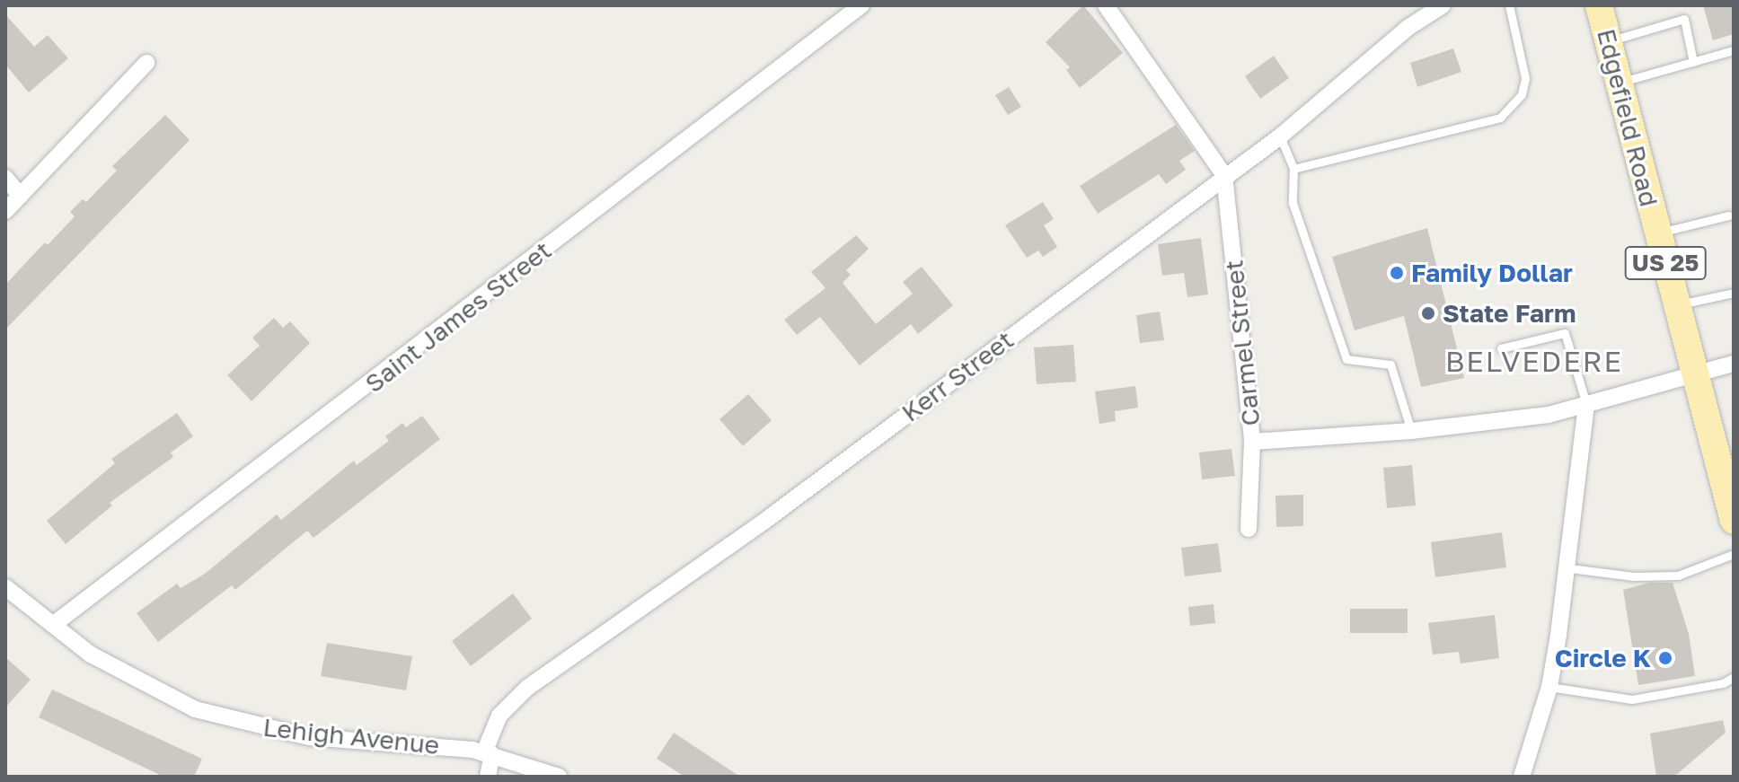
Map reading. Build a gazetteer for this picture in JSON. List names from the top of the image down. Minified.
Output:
{"streets":{"main road":["Edgefield Road","US 25"],"street":["Saint James Street","Carmel Street","Kerr Street","Lehigh Avenue"]},"crossings":[["Edgefield Road","Carmel Street"],["Saint James Street","Lehigh Avenue"],["Carmel Street","Kerr Street"],["Kerr Street","Lehigh Avenue"]],"districts":["BELVEDERE"],"places":["Family Dollar","State Farm","Circle K"]}
